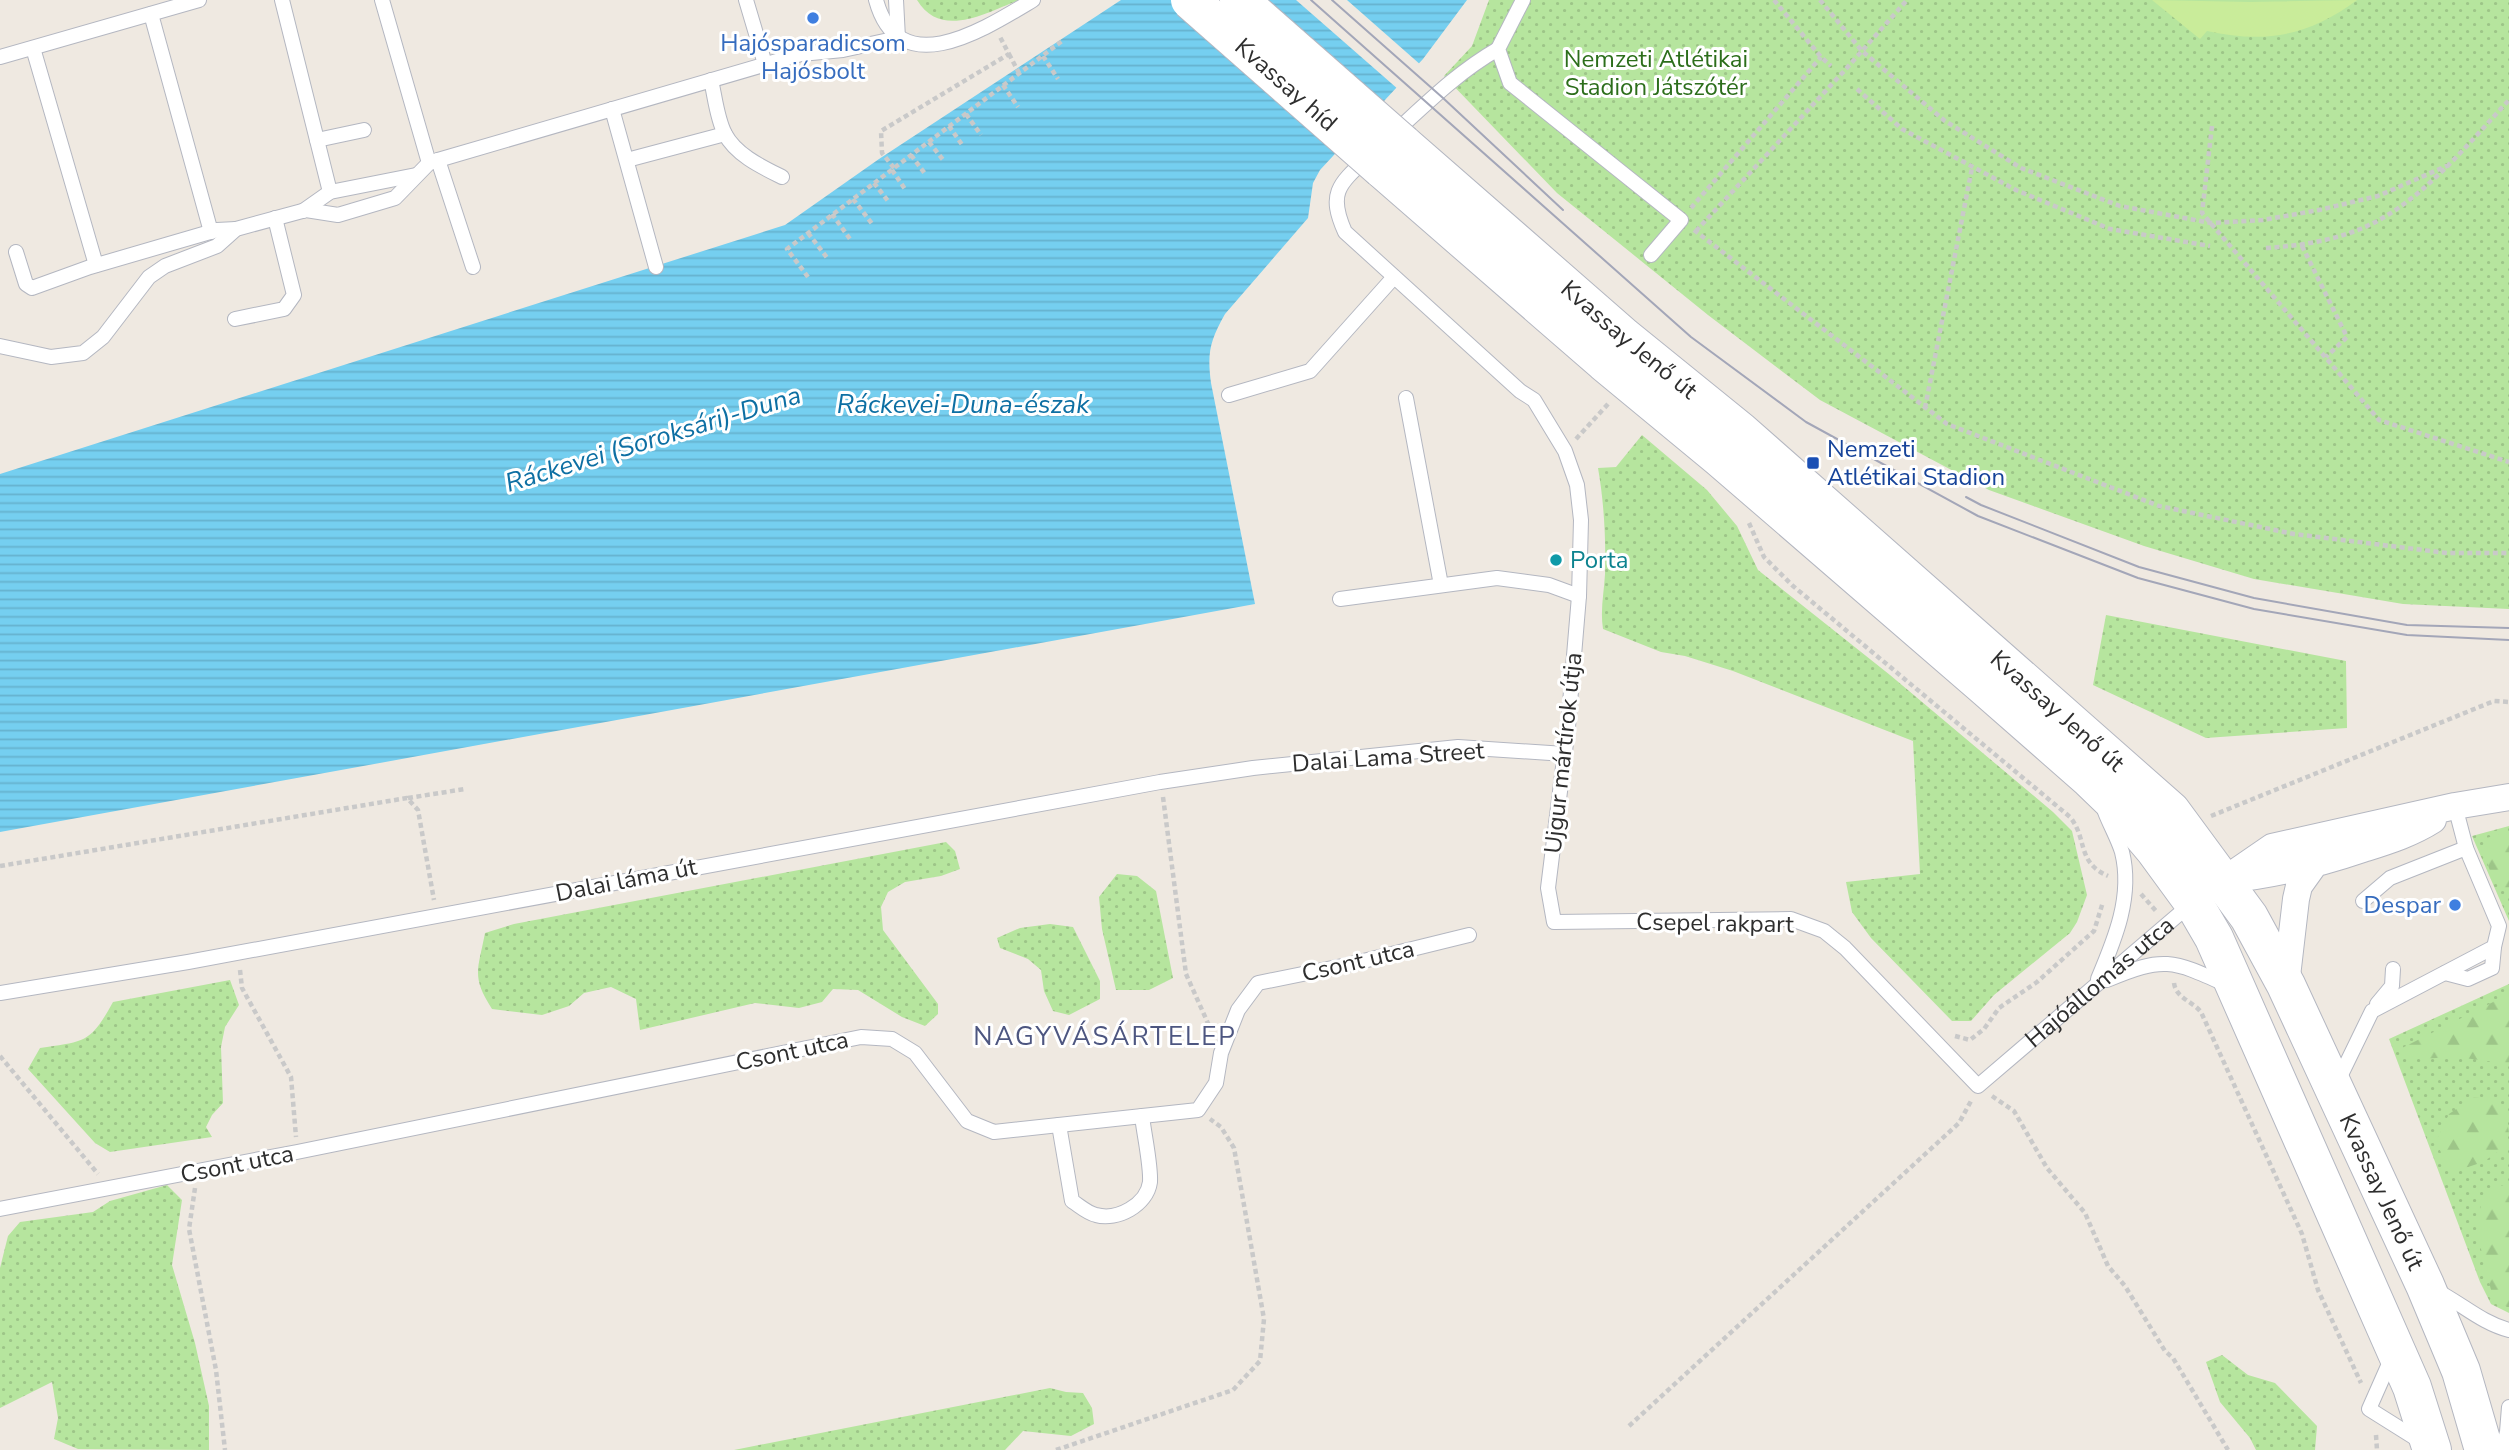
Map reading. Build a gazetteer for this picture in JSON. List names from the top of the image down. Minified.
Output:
{"streets":{"main road":["Kvassay híd","Kvassay Jenő út"],"street":["Hajóállomás utca"],"lane":["Ujgur mártírok útja","Dalai láma út","Csepel rakpart","Csont utca"]},"crossings":[["Kvassay híd","Kvassay Jenő út"],["Kvassay Jenő út","Hajóállomás utca"],["Ujgur mártírok útja","Dalai láma út"],["Ujgur mártírok útja","Csepel rakpart"],["Csepel rakpart","Hajóállomás utca"]],"districts":["NAGYVÁSÁRTELEP"],"water":["Ráckevei-Duna-észak","Ráckevei (Soroksári)-Duna"],"parks":["Nemzeti Atlétikai Stadion Játszótér"],"places":{"other":["Hajósparadicsom Hajósbolt","Porta","Despar"],"transit":["Nemzeti Atlétikai Stadion"]}}
